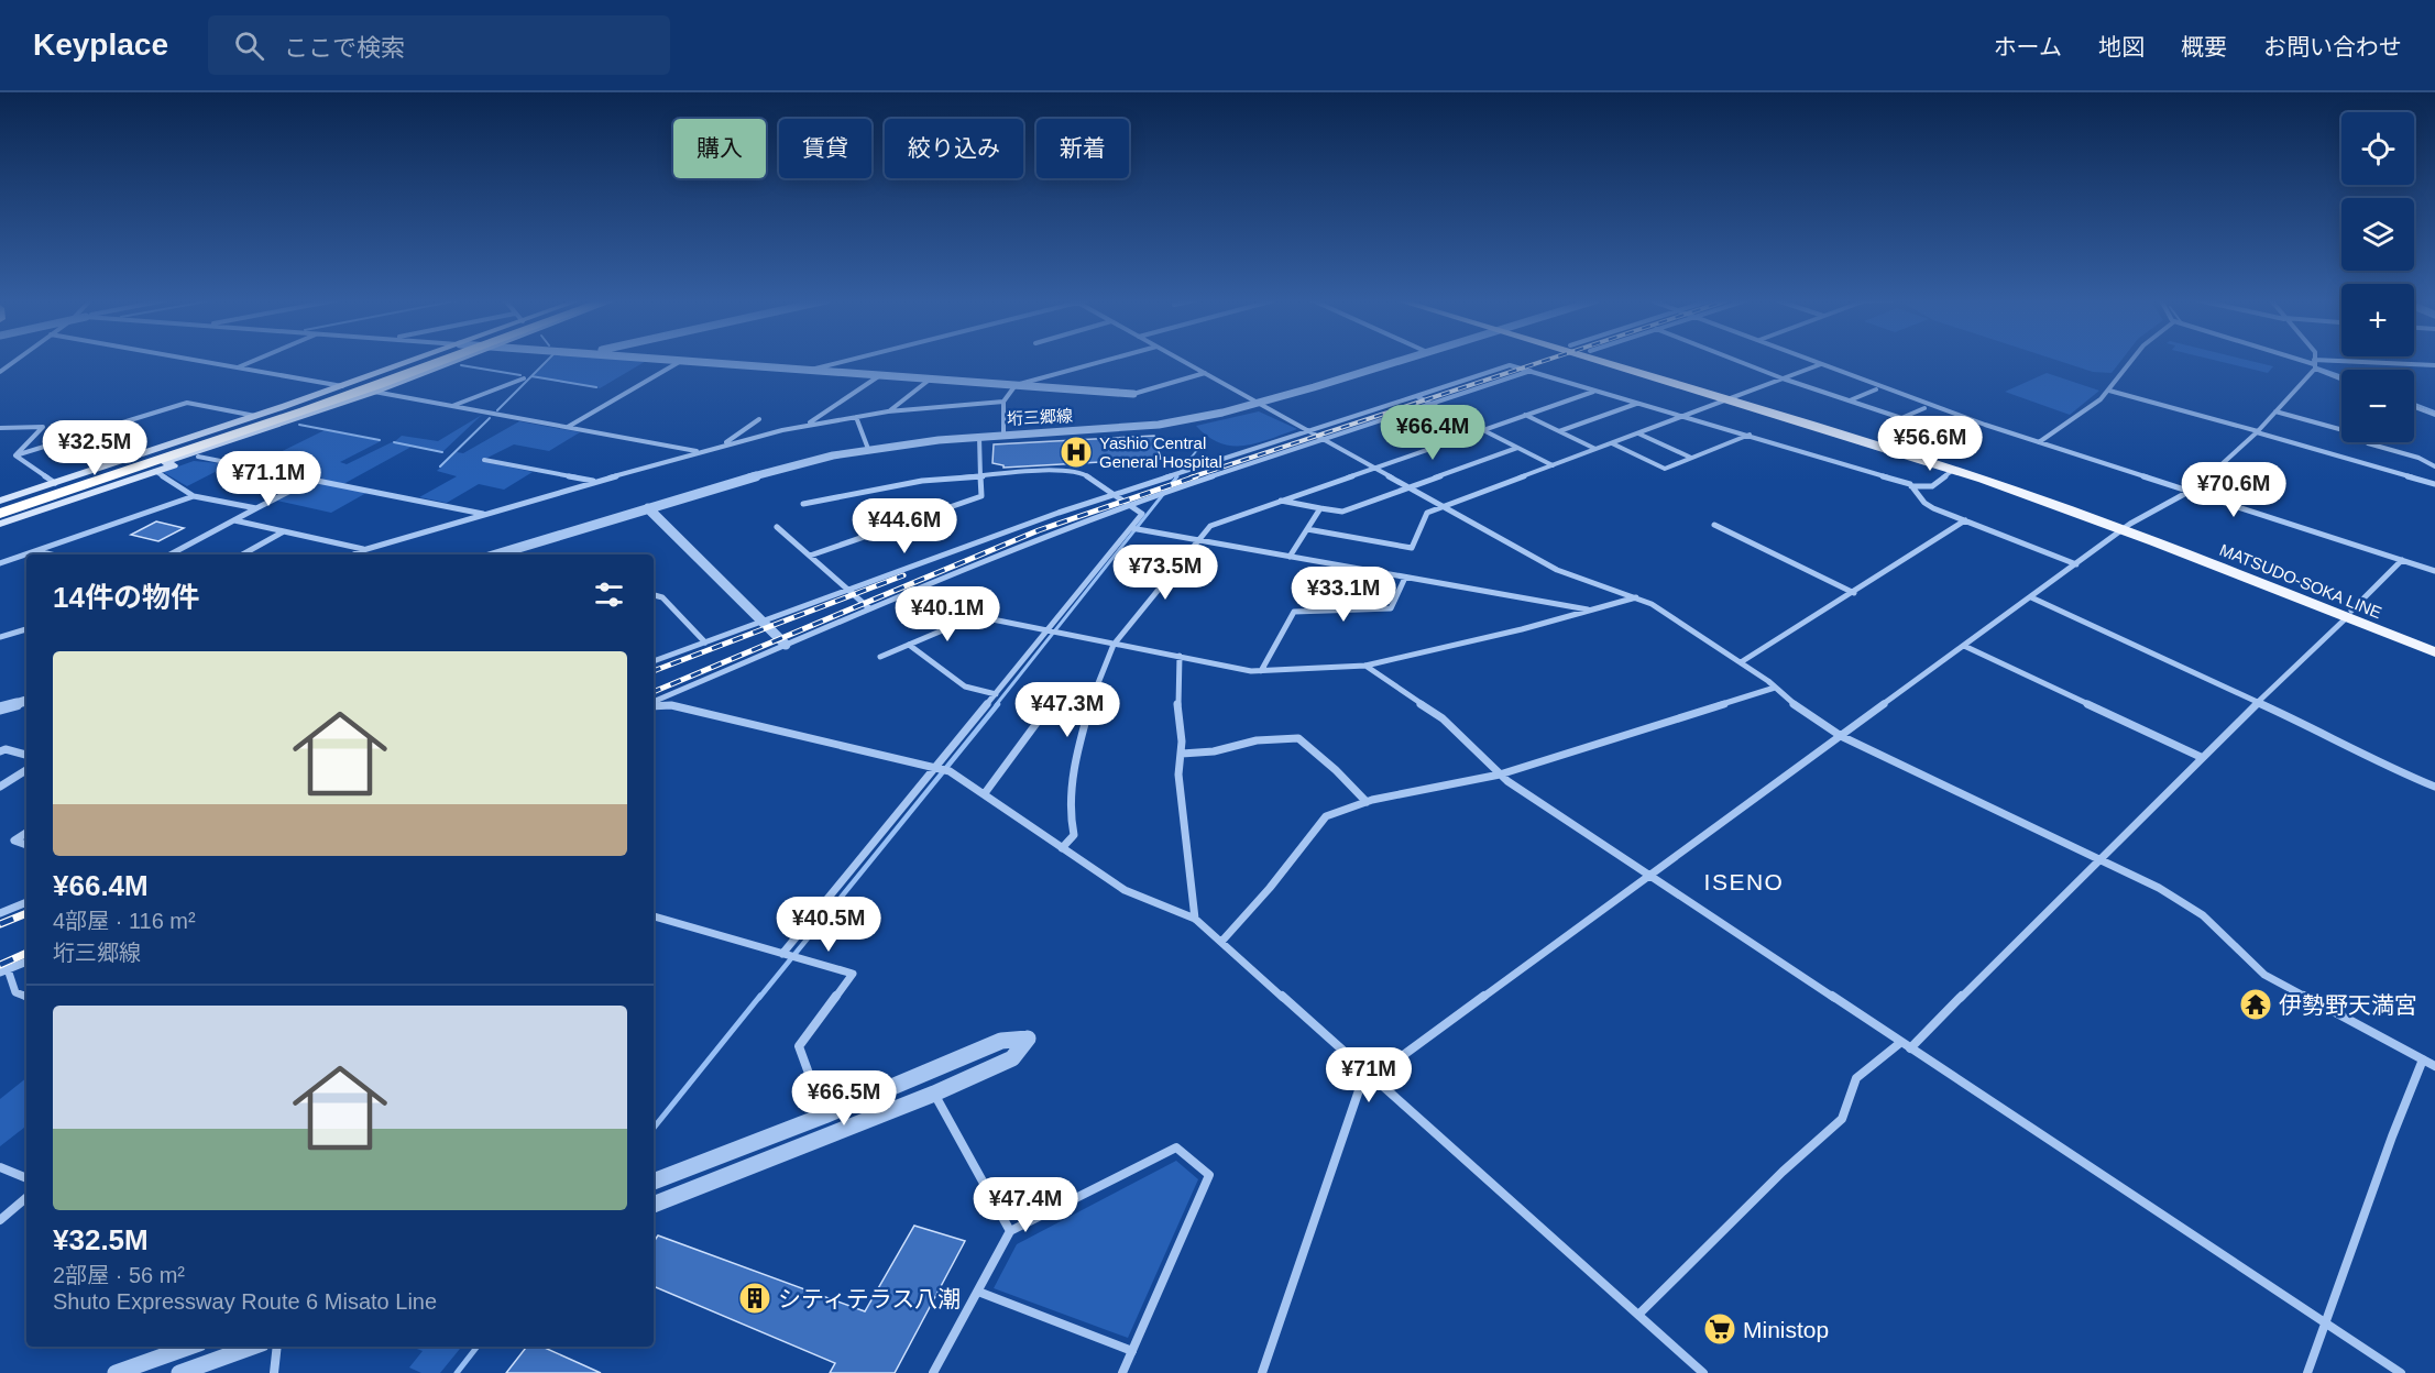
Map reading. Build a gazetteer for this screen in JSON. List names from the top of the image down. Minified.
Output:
{"streets":{"main road":["MATSUDO-SOKA LINE"],"street":["垳三郷線"]},"districts":["ISENO"],"places":{"hospital":["Yashio Central General Hospital"],"temple":["伊勢野天満宮"],"building":["シティテラス八潮"],"supermarket":["Ministop"]},"page":{"header":"Keyplace","search":"ここで検索","nav":["ホーム","地図","概要","お問い合わせ"],"map_buttons":["+","−"],"chip":["購入","賃貸","絞り込み","新着"],"price":["¥66.4M","¥56.6M","¥32.5M","¥71.1M","¥70.6M","¥44.6M","¥73.5M","¥33.1M","¥40.1M","¥47.3M","¥40.5M","¥71M","¥66.5M","¥47.4M"],"heading":"14件の物件","list":[{"name":"¥66.4M","note":"4部屋 · 116 m² · 垳三郷線"},{"name":"¥32.5M","note":"2部屋 · 56 m² · Shuto Expressway Route 6 Misato Line"}]}}
